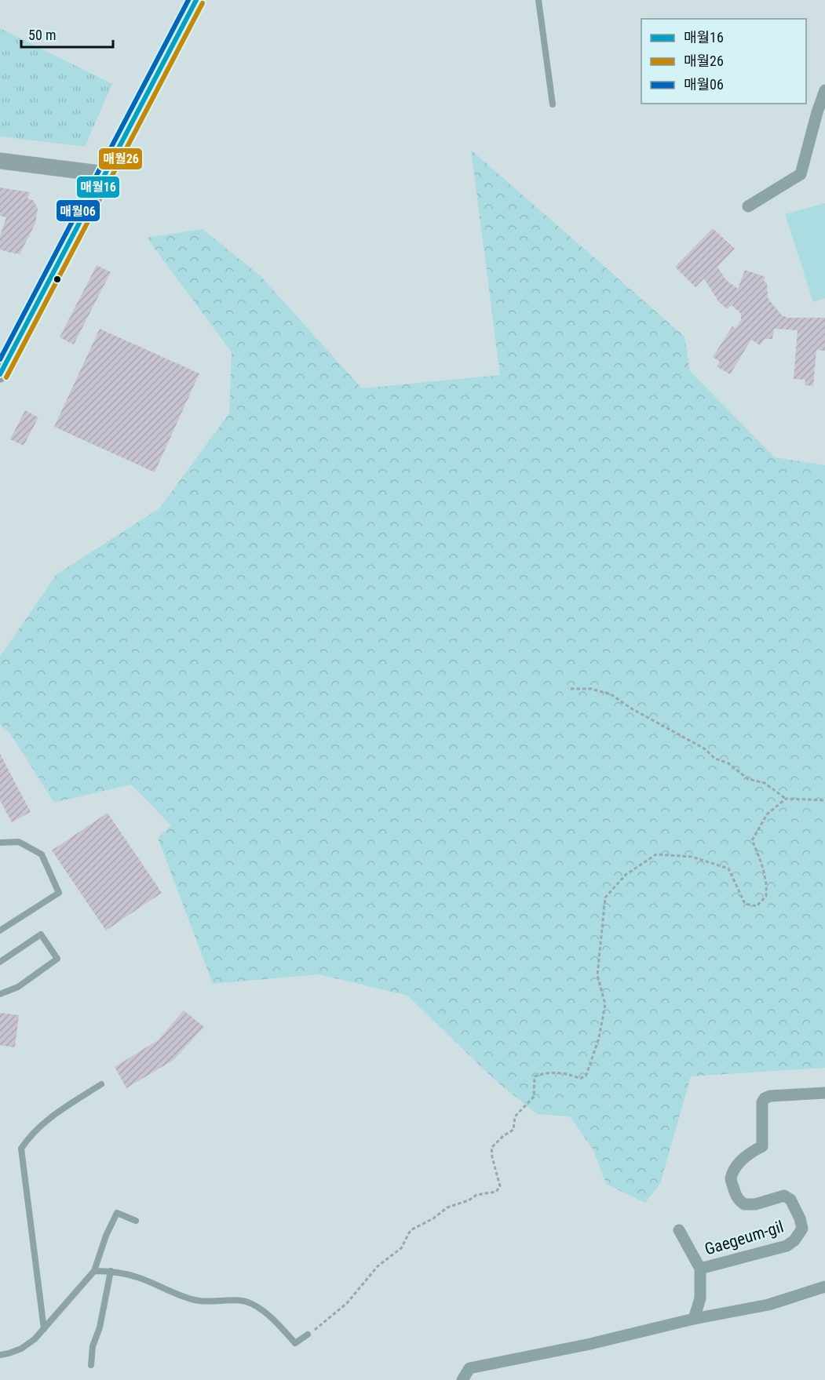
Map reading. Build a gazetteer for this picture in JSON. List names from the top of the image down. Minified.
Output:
{"streets":{"street":["Gaegeum-gil"]},"lines":["transit line 매월16","transit line 매월06","transit line 매월26"],"legend":["매월16","매월26","매월06"],"scale_bar":"50 m"}
